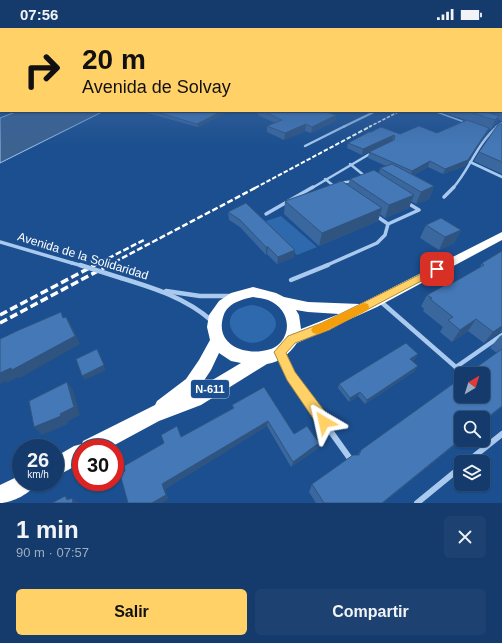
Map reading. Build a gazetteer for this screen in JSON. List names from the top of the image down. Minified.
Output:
{"streets":{"highway":["N-611"],"street":["Avenida de la Solidaridad"]},"crossings":[["Avenida de la Solidaridad","N-611"]],"north":"top right","page":{"status":"07:56","turn":["20 m","Avenida de Solvay"],"speed":"26 km/h","limit":"30","heading":["1 min","90 m · 07:57"],"buttons":["Salir","Compartir"]}}
